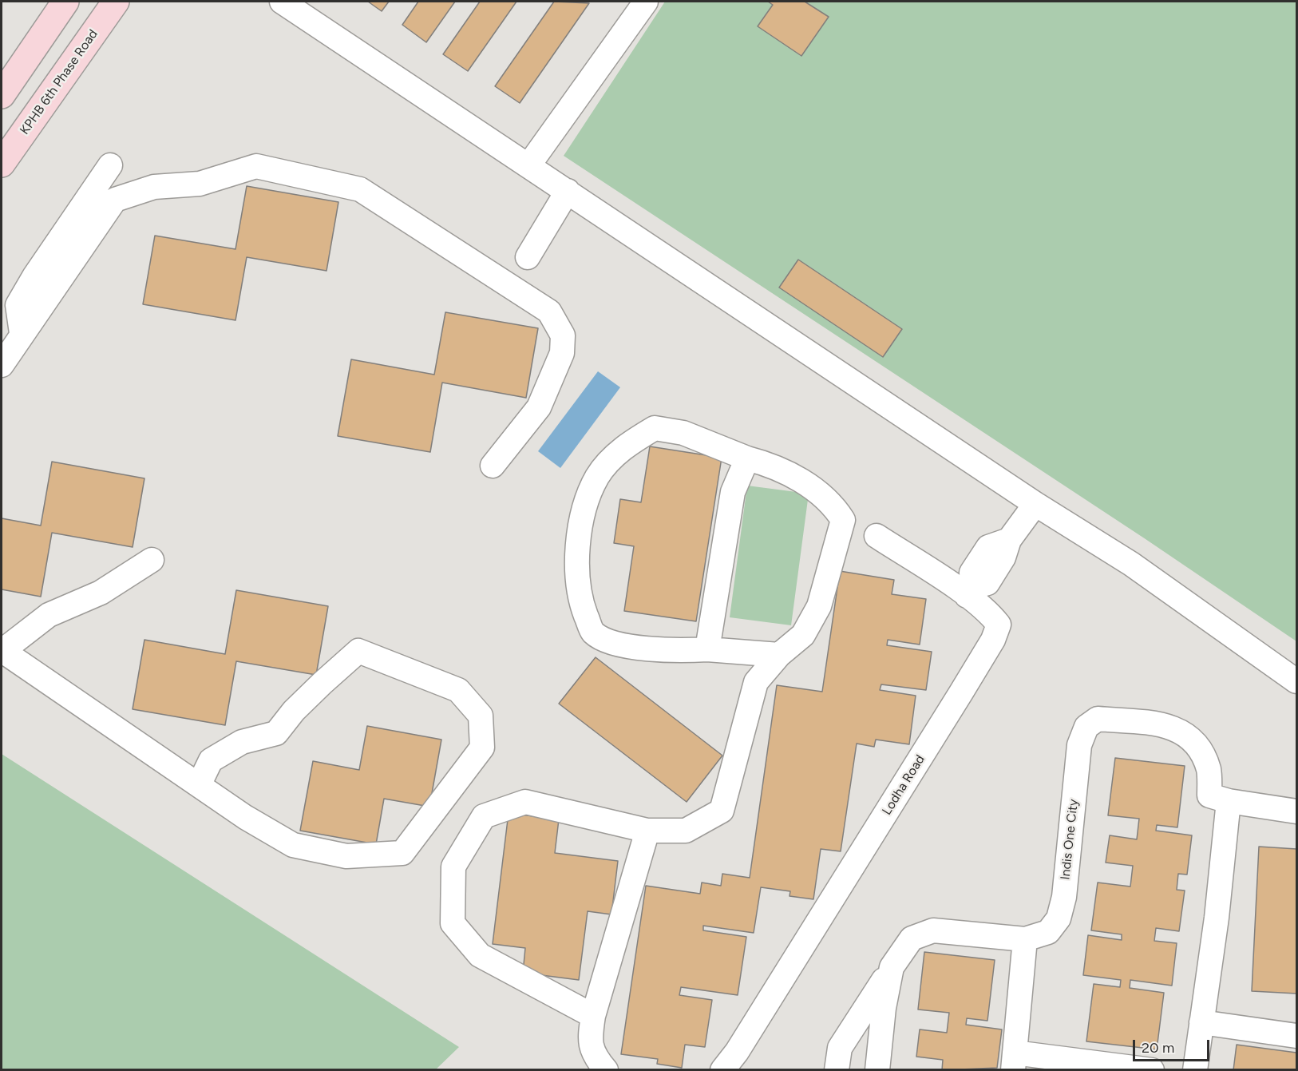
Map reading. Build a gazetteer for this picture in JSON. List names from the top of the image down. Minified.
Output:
{"streets":{"street":["KPHB 6th Phase Road","Lodha Road","Indis One City"]},"scale_bar":"20 m"}
